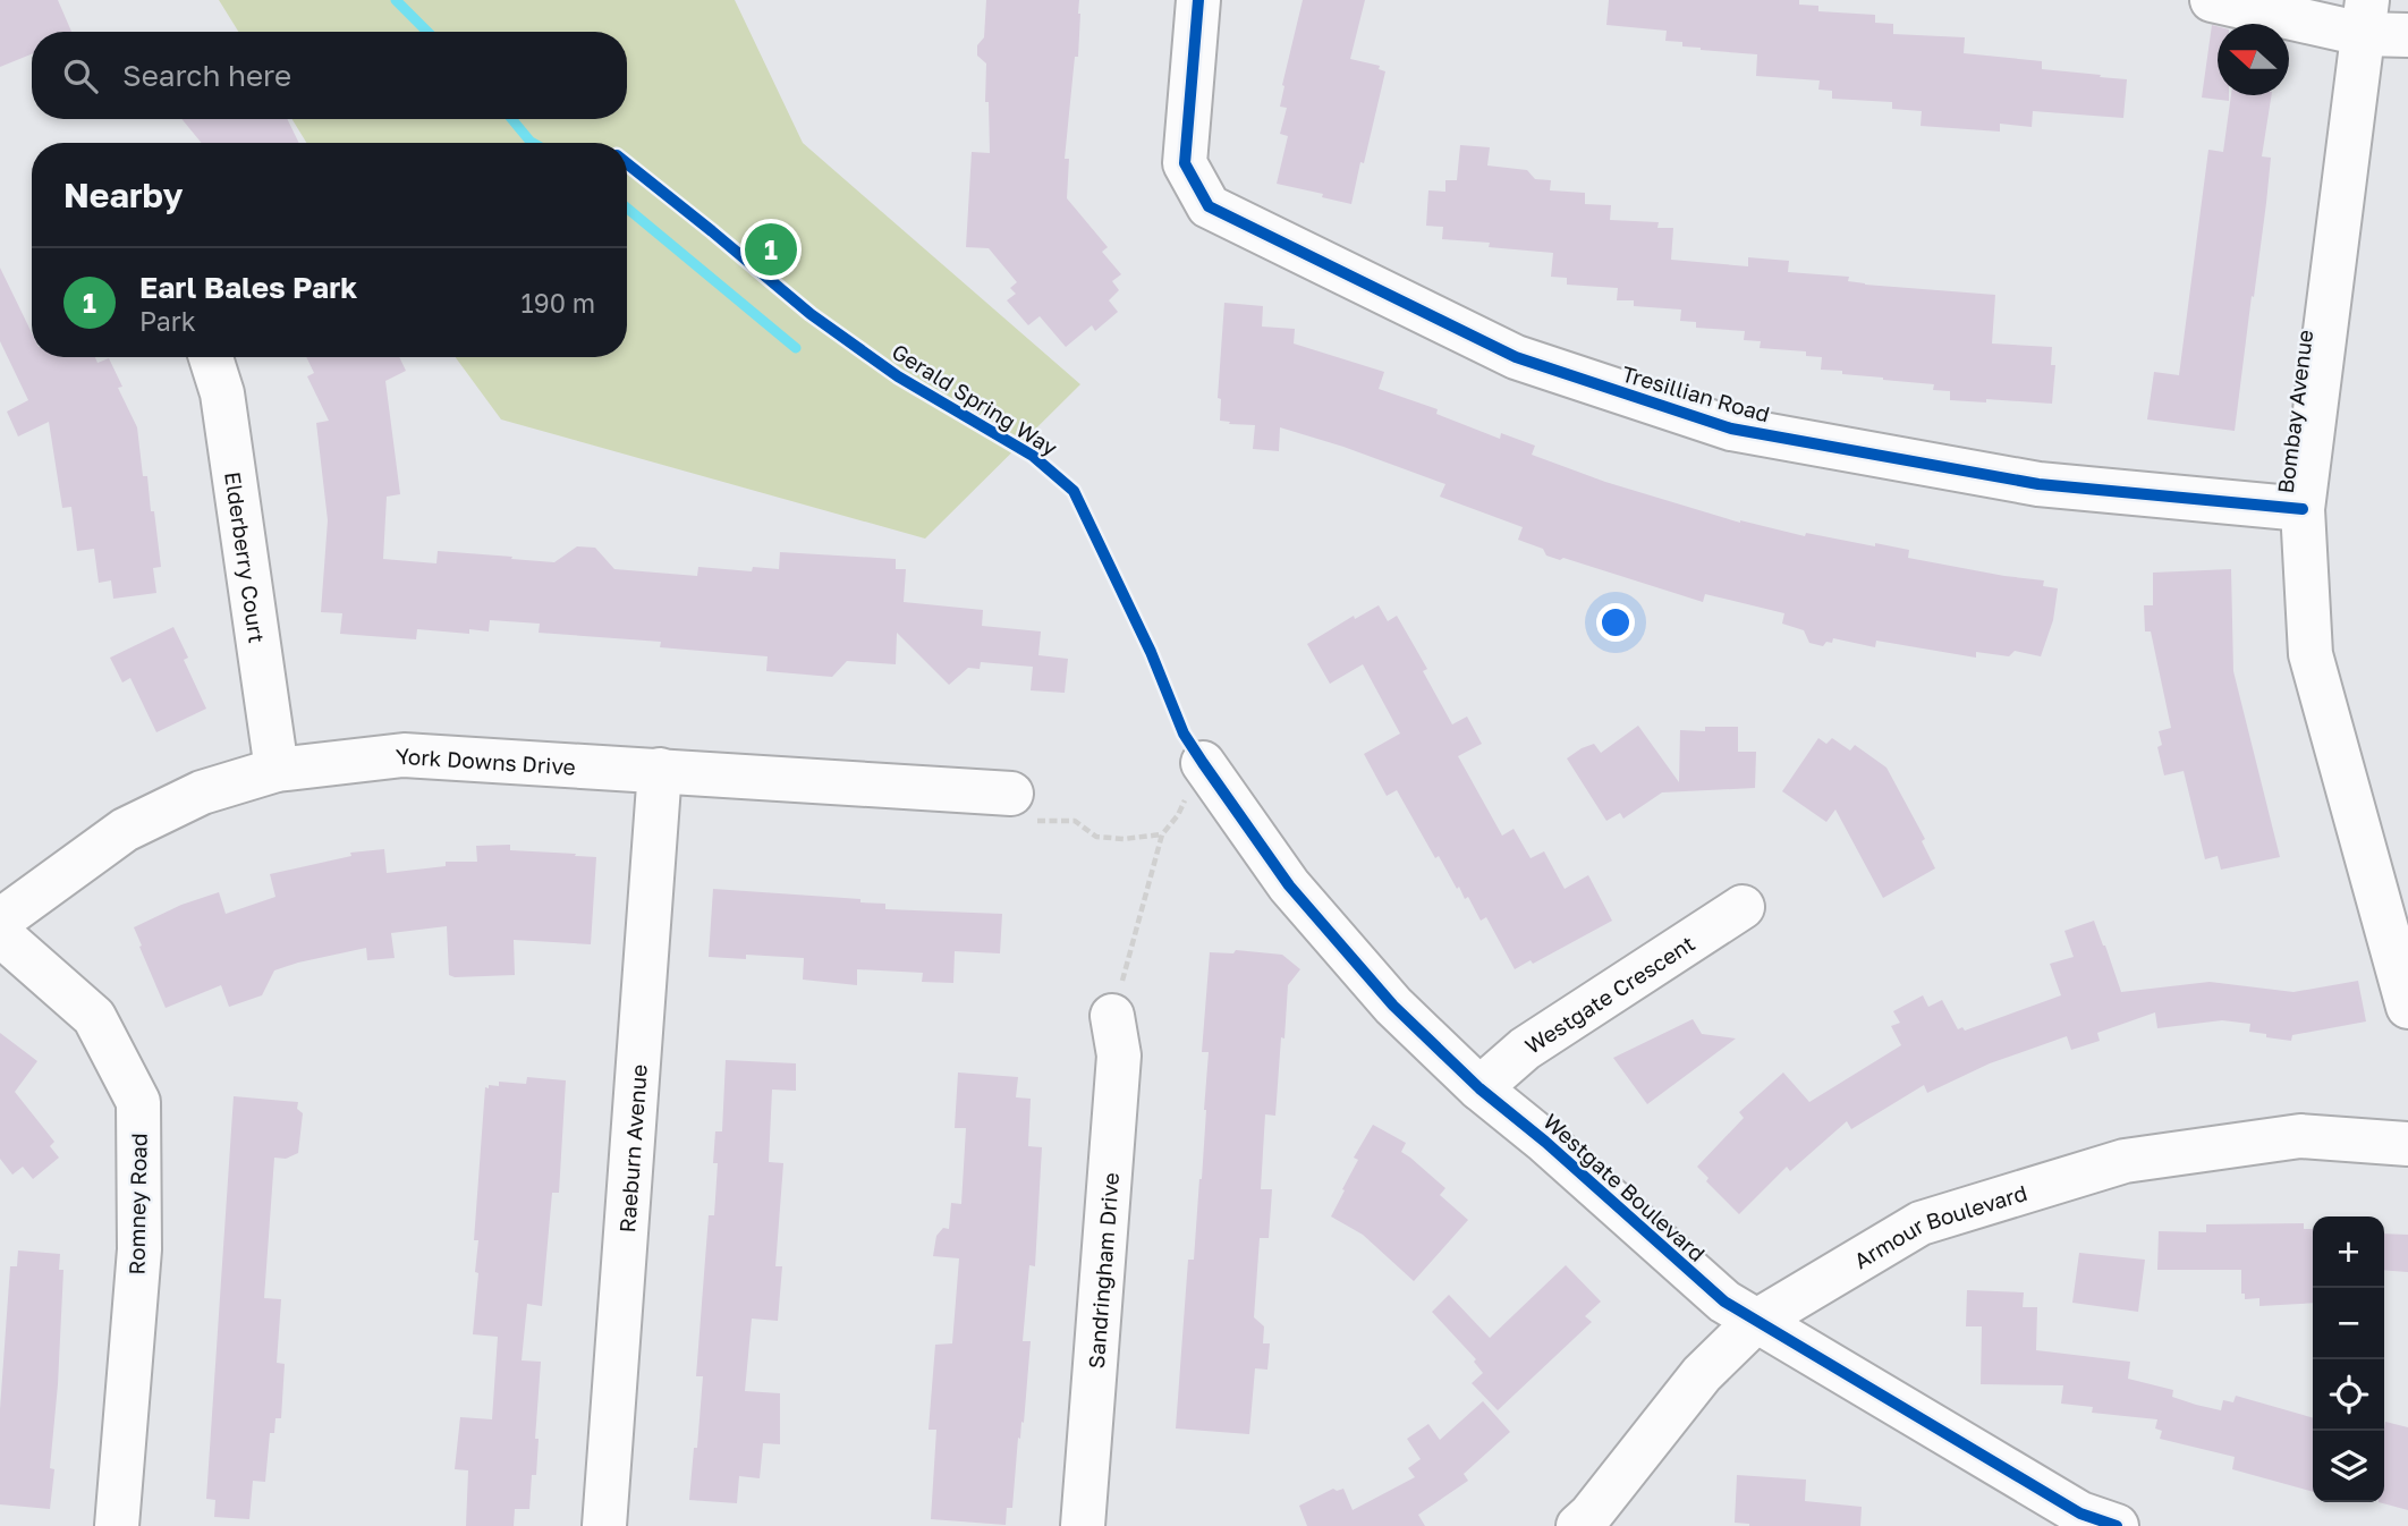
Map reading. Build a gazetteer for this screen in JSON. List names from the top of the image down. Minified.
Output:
{"streets":{"street":["Tresillian Road","Bombay Avenue","Elderberry Court","York Downs Drive","Westgate Crescent","Raeburn Avenue","Westgate Boulevard","Romney Road","Armour Boulevard","Sandringham Drive"],"cycle path":["Gerald Spring Way"]},"crossings":[["Tresillian Road","Bombay Avenue"],["Elderberry Court","York Downs Drive"],["York Downs Drive","Raeburn Avenue"],["Westgate Crescent","Westgate Boulevard"],["Westgate Boulevard","Armour Boulevard"]],"north":"left","page":{"search":"Search here","heading":"Nearby","pins":"1","list":[{"mark":"1","name":"Earl Bales Park","note":"Park","value":"190 m"}],"map_buttons":["+","−"]}}
